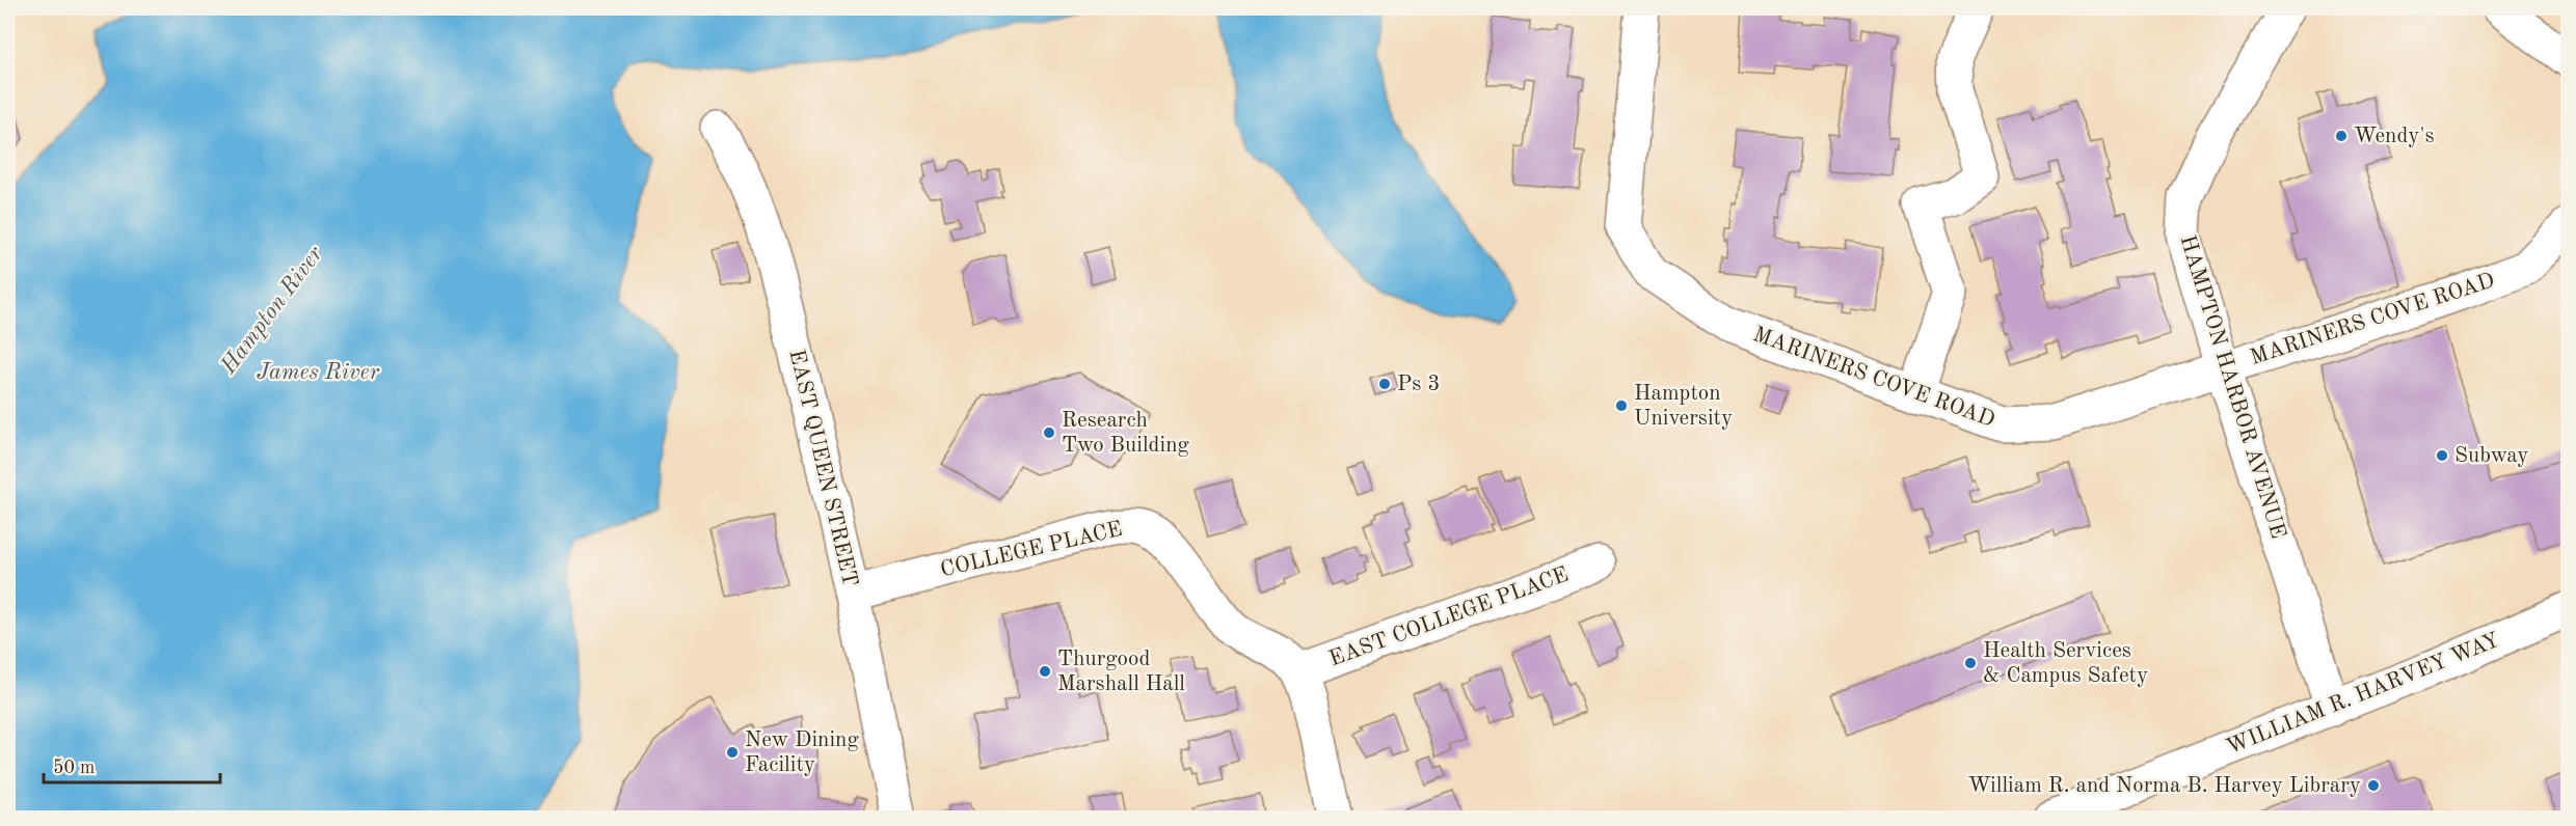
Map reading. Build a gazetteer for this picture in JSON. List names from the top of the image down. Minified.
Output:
{"streets":{"street":["MARINERS COVE ROAD","HAMPTON HARBOR AVENUE","EAST QUEEN STREET","COLLEGE PLACE","EAST COLLEGE PLACE","WILLIAM R. HARVEY WAY"]},"crossings":[["MARINERS COVE ROAD","HAMPTON HARBOR AVENUE"],["HAMPTON HARBOR AVENUE","WILLIAM R. HARVEY WAY"],["EAST QUEEN STREET","COLLEGE PLACE"],["COLLEGE PLACE","EAST COLLEGE PLACE"]],"water":["Hampton River","James River"],"places":["Wendy's","Ps 3","Hampton University","Research Two Building","Subway","Health Services & Campus Safety","Thurgood Marshall Hall","New Dining Facility","William R. and Norma B. Harvey Library"],"scale_bar":"50 m"}
